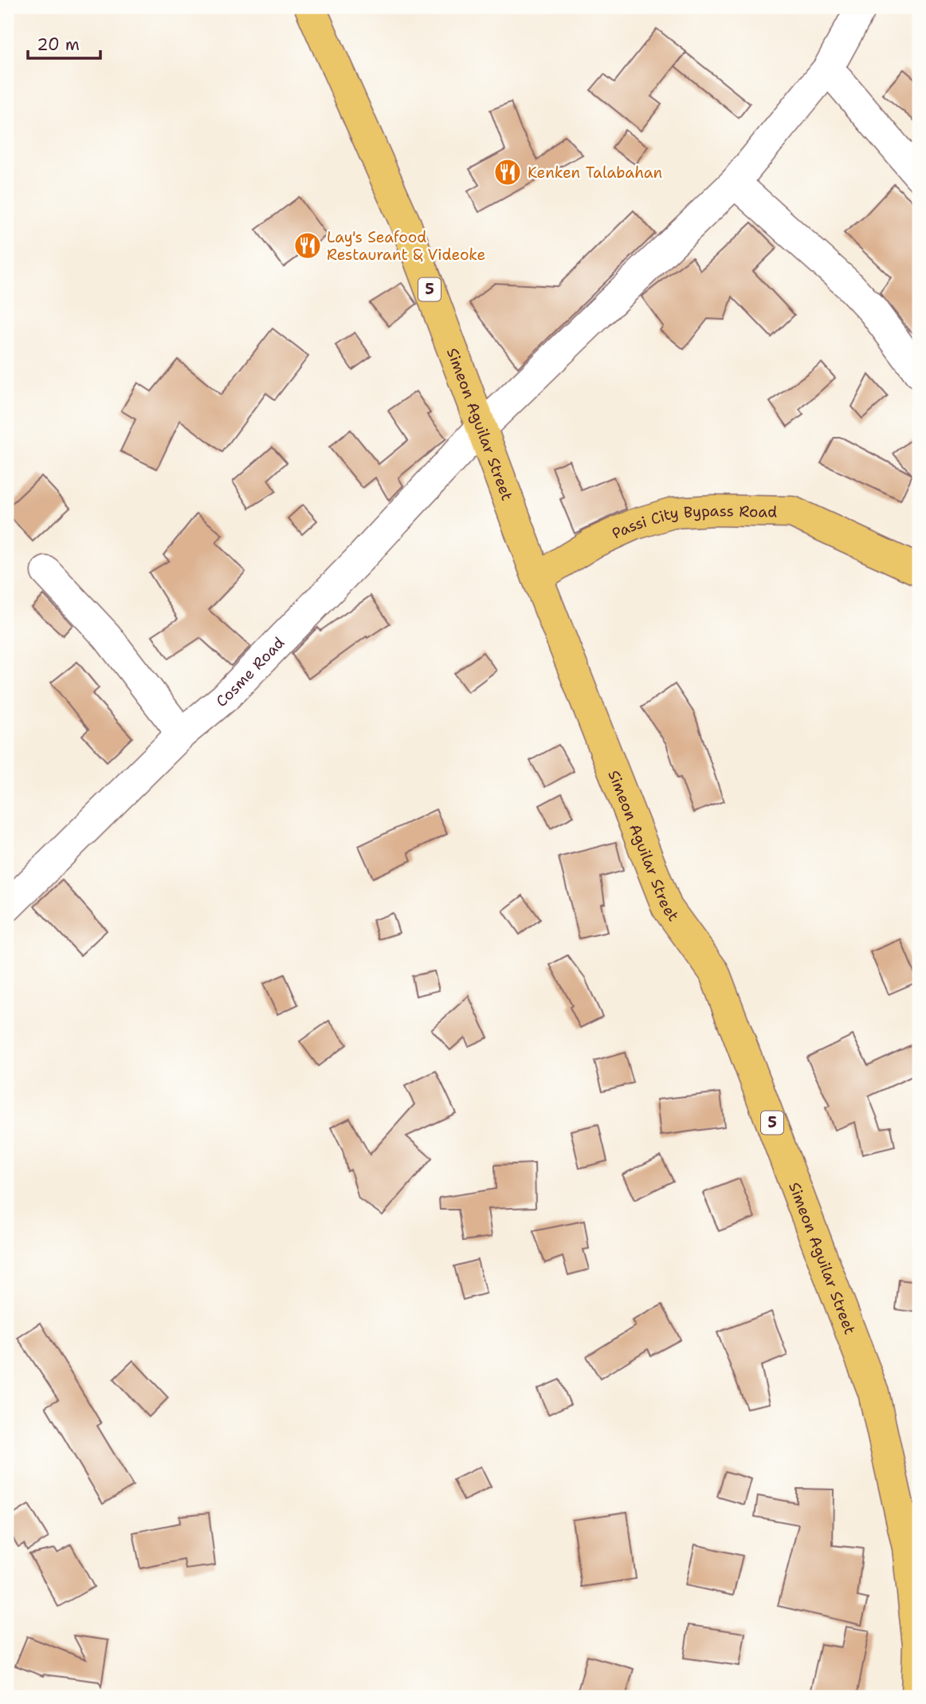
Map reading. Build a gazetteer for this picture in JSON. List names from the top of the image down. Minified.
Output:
{"streets":{"main road":["5","Simeon Aguilar Street","Passi City Bypass Road"],"street":["Cosme Road"]},"crossings":[["Simeon Aguilar Street","Passi City Bypass Road"],["Simeon Aguilar Street","Cosme Road"]],"places":{"restaurant":["Kenken Talabahan","Lay's Seafood Restaurant & Videoke"]},"scale_bar":"20 m"}
